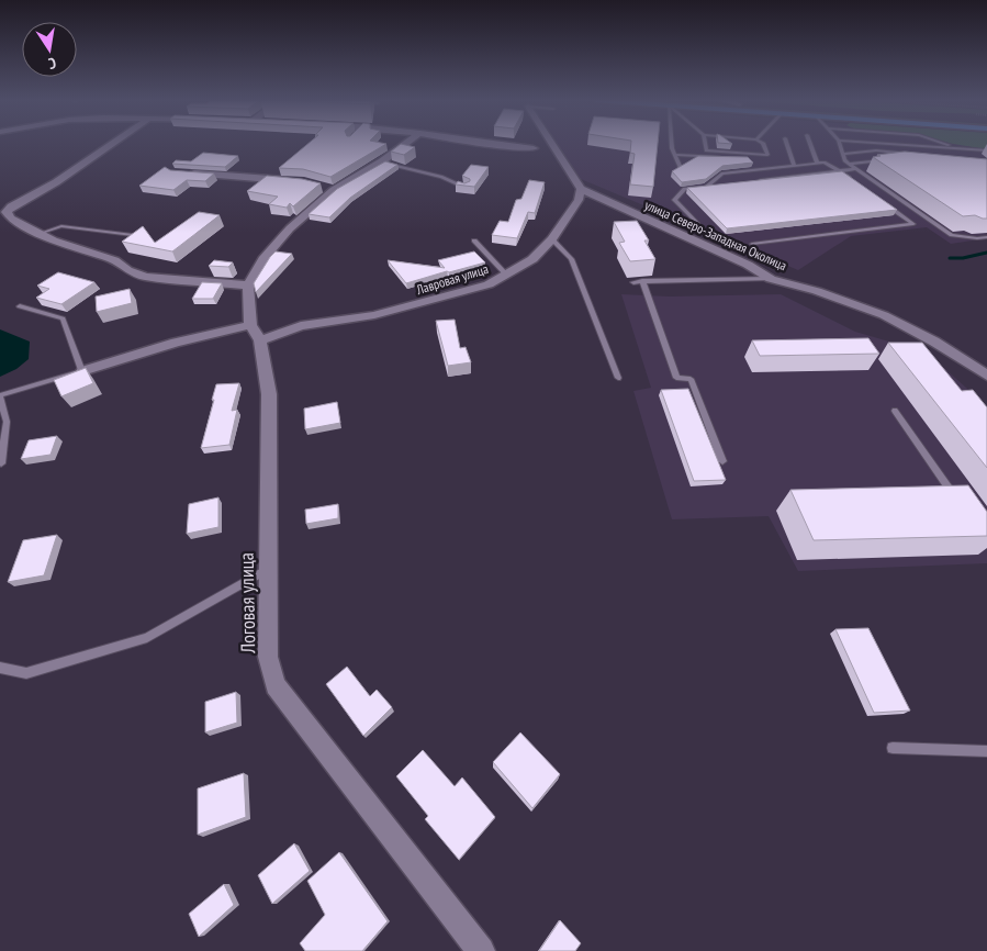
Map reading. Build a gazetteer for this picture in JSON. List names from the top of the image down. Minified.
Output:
{"streets":{"street":["улица Северо-Западная Околица","Лавровая улица","Логовая улица"]},"crossings":[["улица Северо-Западная Околица","Лавровая улица"],["Лавровая улица","Логовая улица"]],"north":"bottom"}
